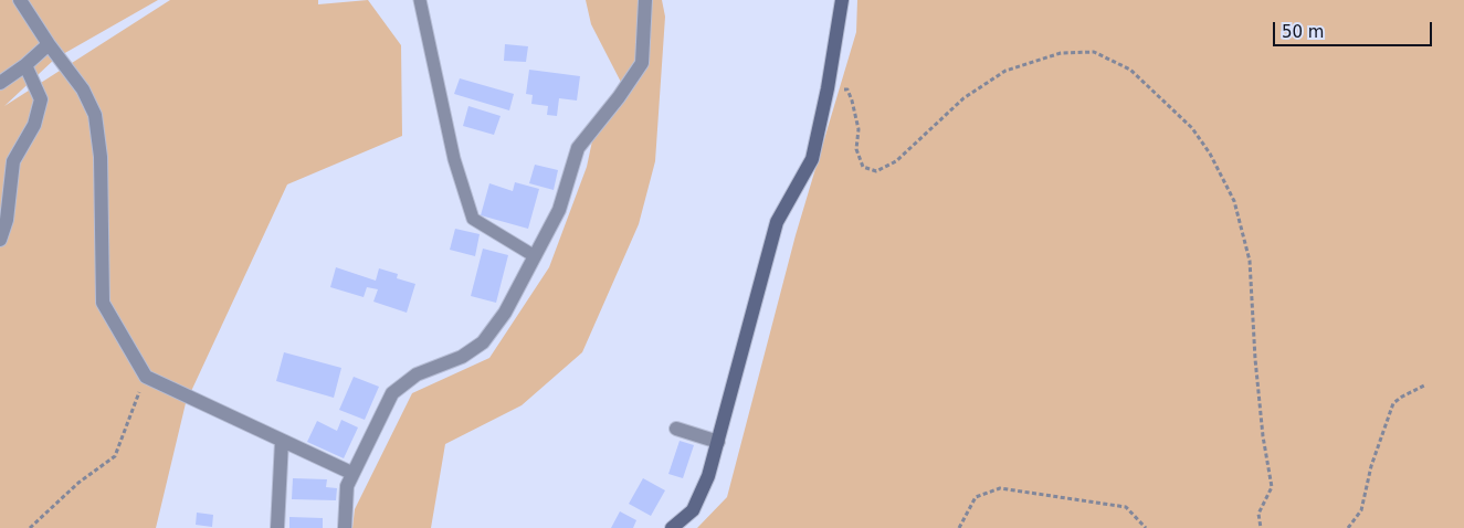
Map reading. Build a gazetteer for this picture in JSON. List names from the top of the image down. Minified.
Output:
{"scale_bar":"50 m"}
